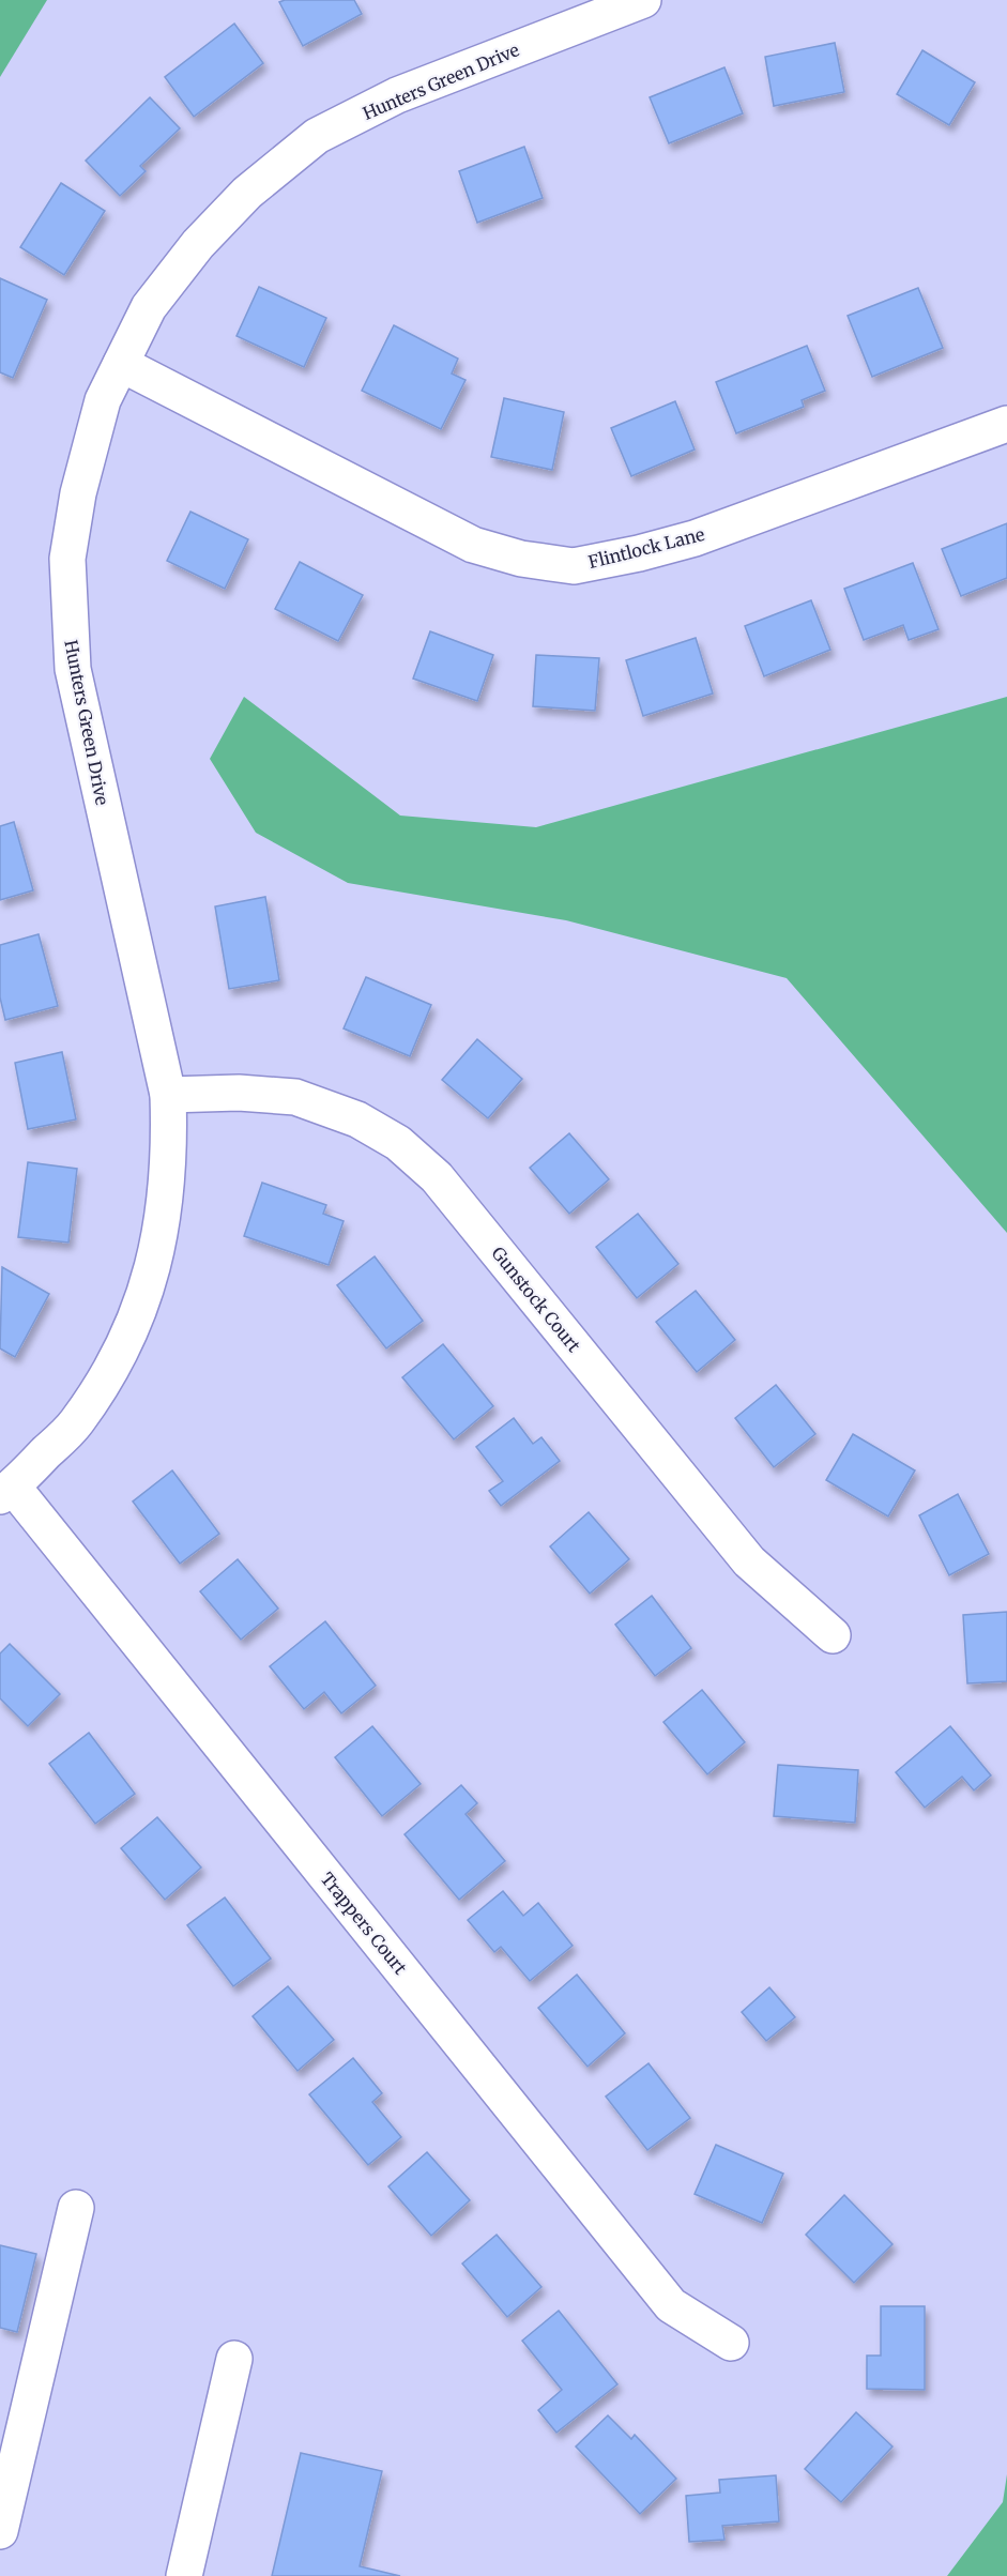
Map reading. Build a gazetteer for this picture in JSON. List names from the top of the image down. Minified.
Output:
{"streets":{"street":["Hunters Green Drive","Flintlock Lane","Gunstock Court","Trappers Court"]},"crossings":[["Hunters Green Drive","Flintlock Lane"],["Hunters Green Drive","Gunstock Court"],["Hunters Green Drive","Trappers Court"]]}
